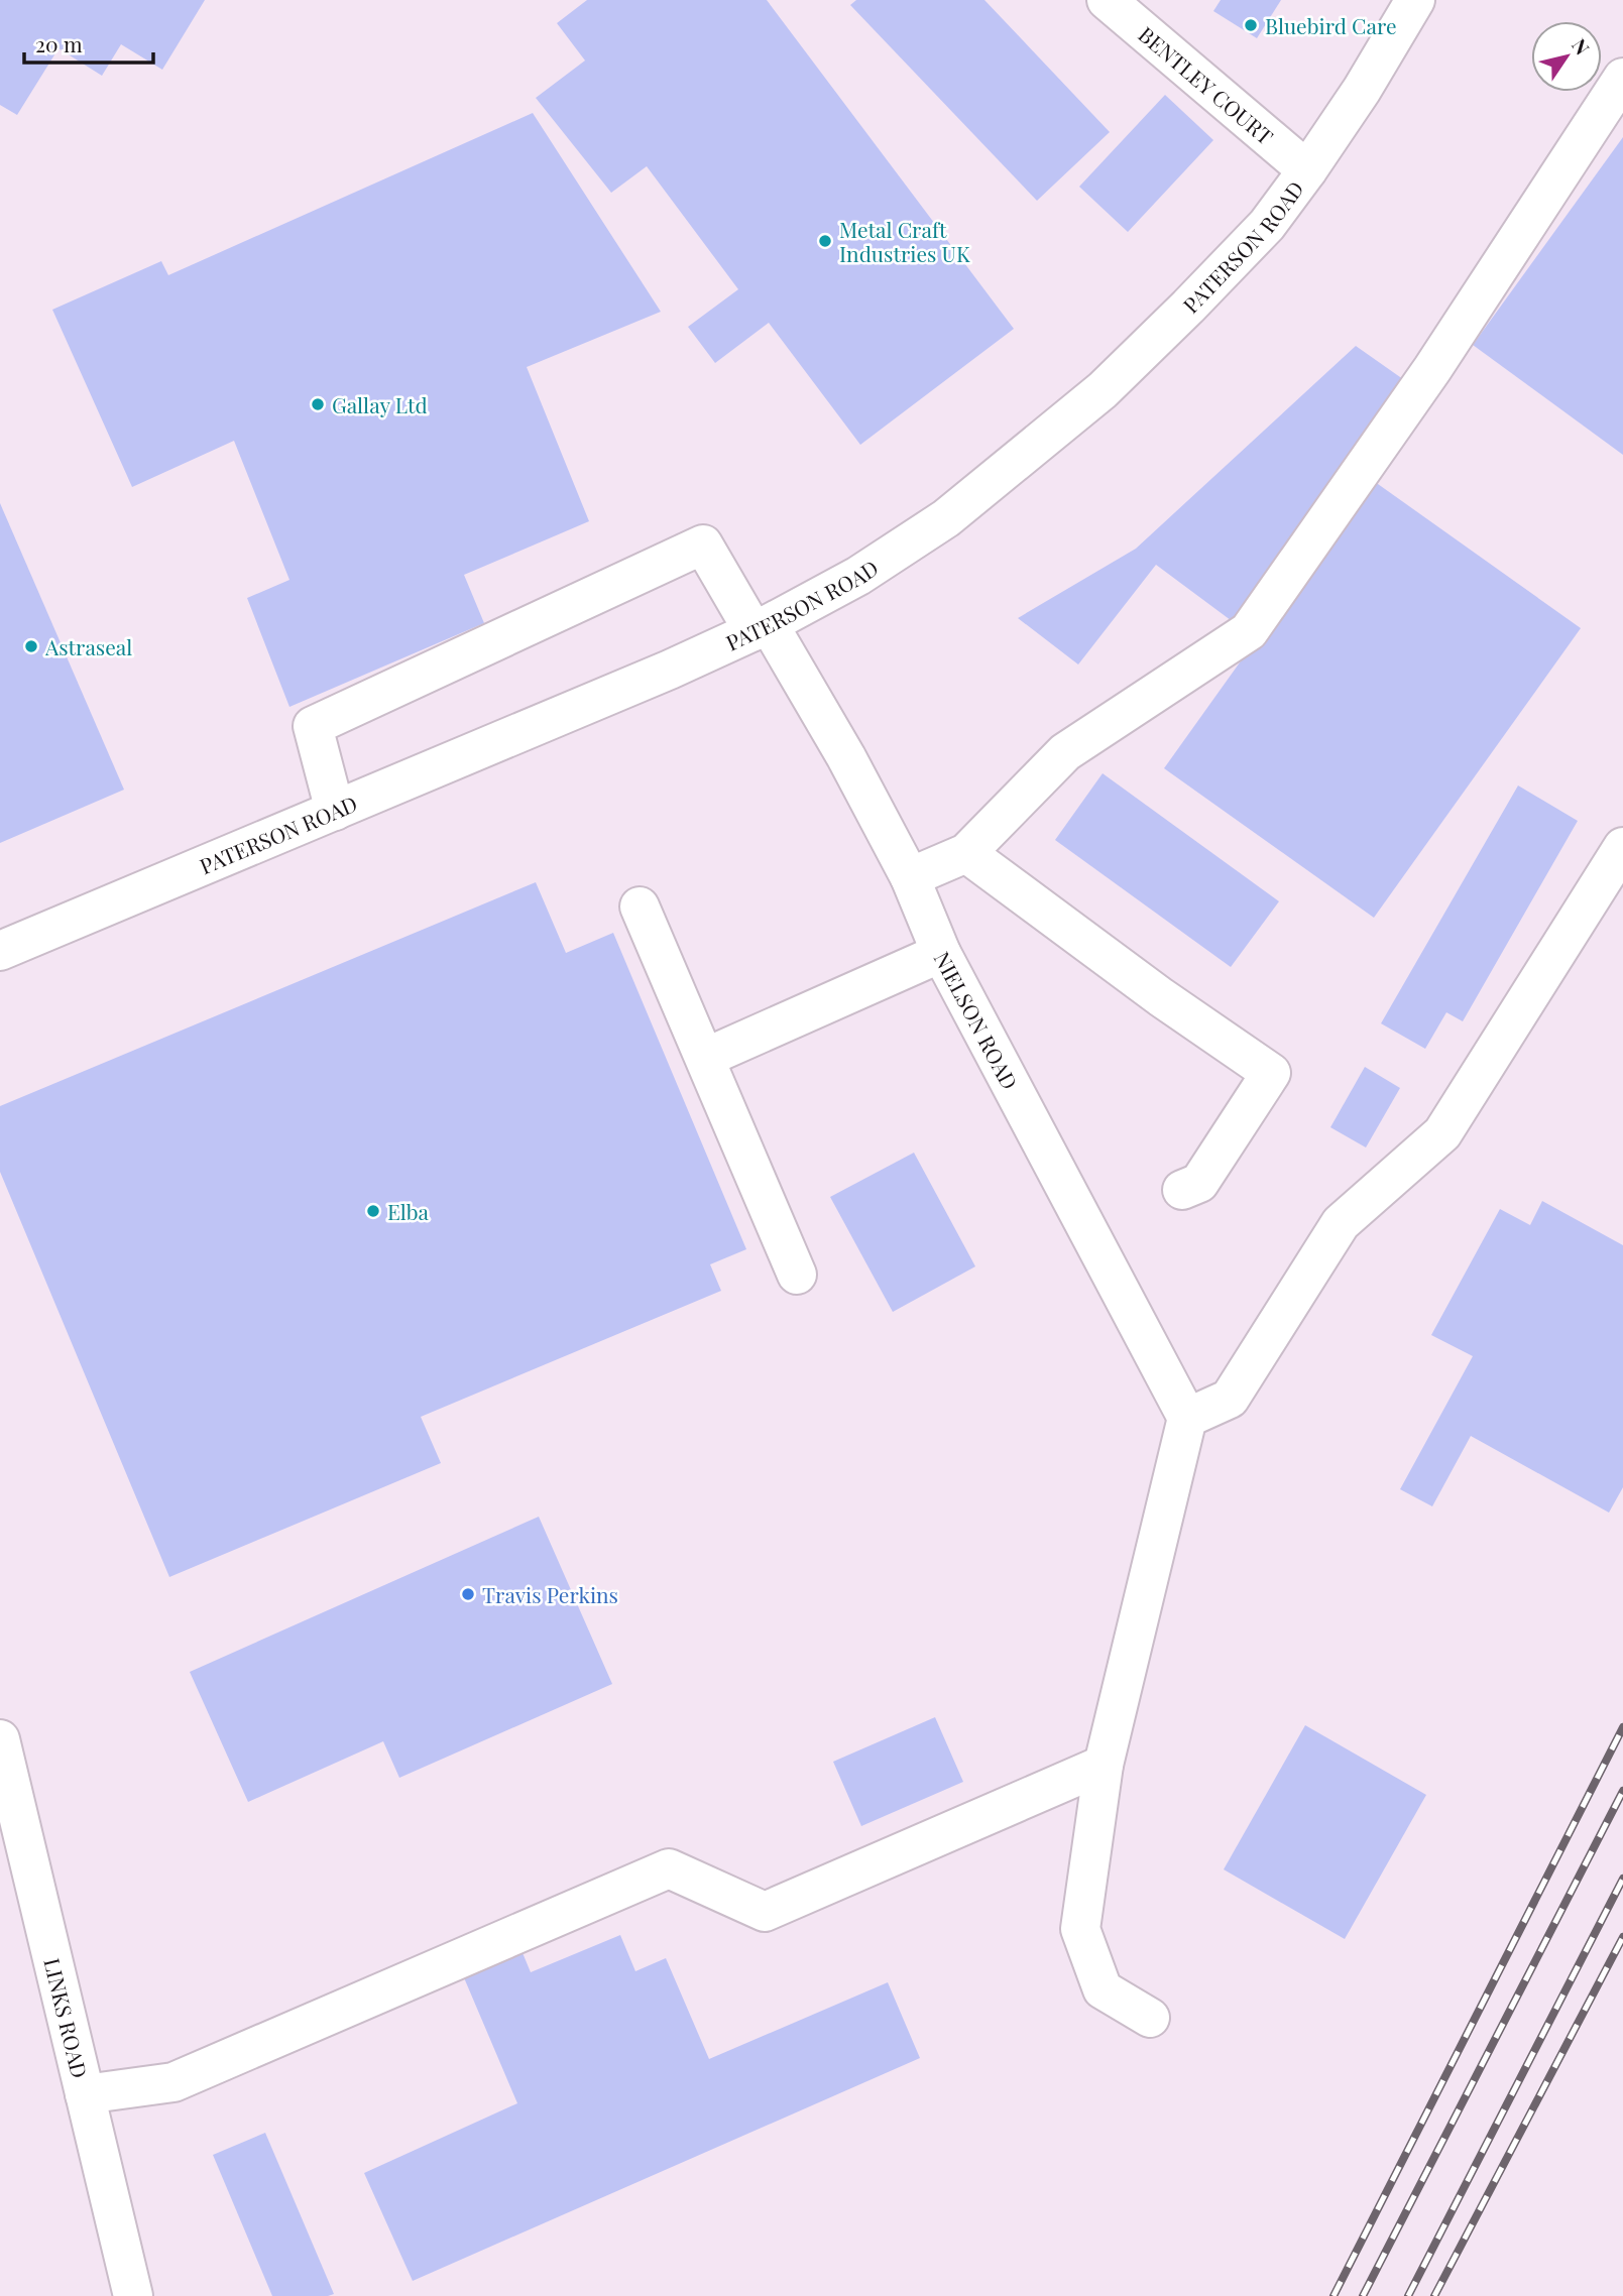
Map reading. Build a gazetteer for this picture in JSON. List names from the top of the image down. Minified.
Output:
{"streets":{"street":["BENTLEY COURT","PATERSON ROAD","NIELSON ROAD","LINKS ROAD"]},"crossings":[["BENTLEY COURT","PATERSON ROAD"],["PATERSON ROAD","NIELSON ROAD"]],"places":["Bluebird Care","Metal Craft Industries UK","Gallay Ltd","Astraseal","Elba","Travis Perkins"],"scale_bar":"20 m","north":"top right"}
